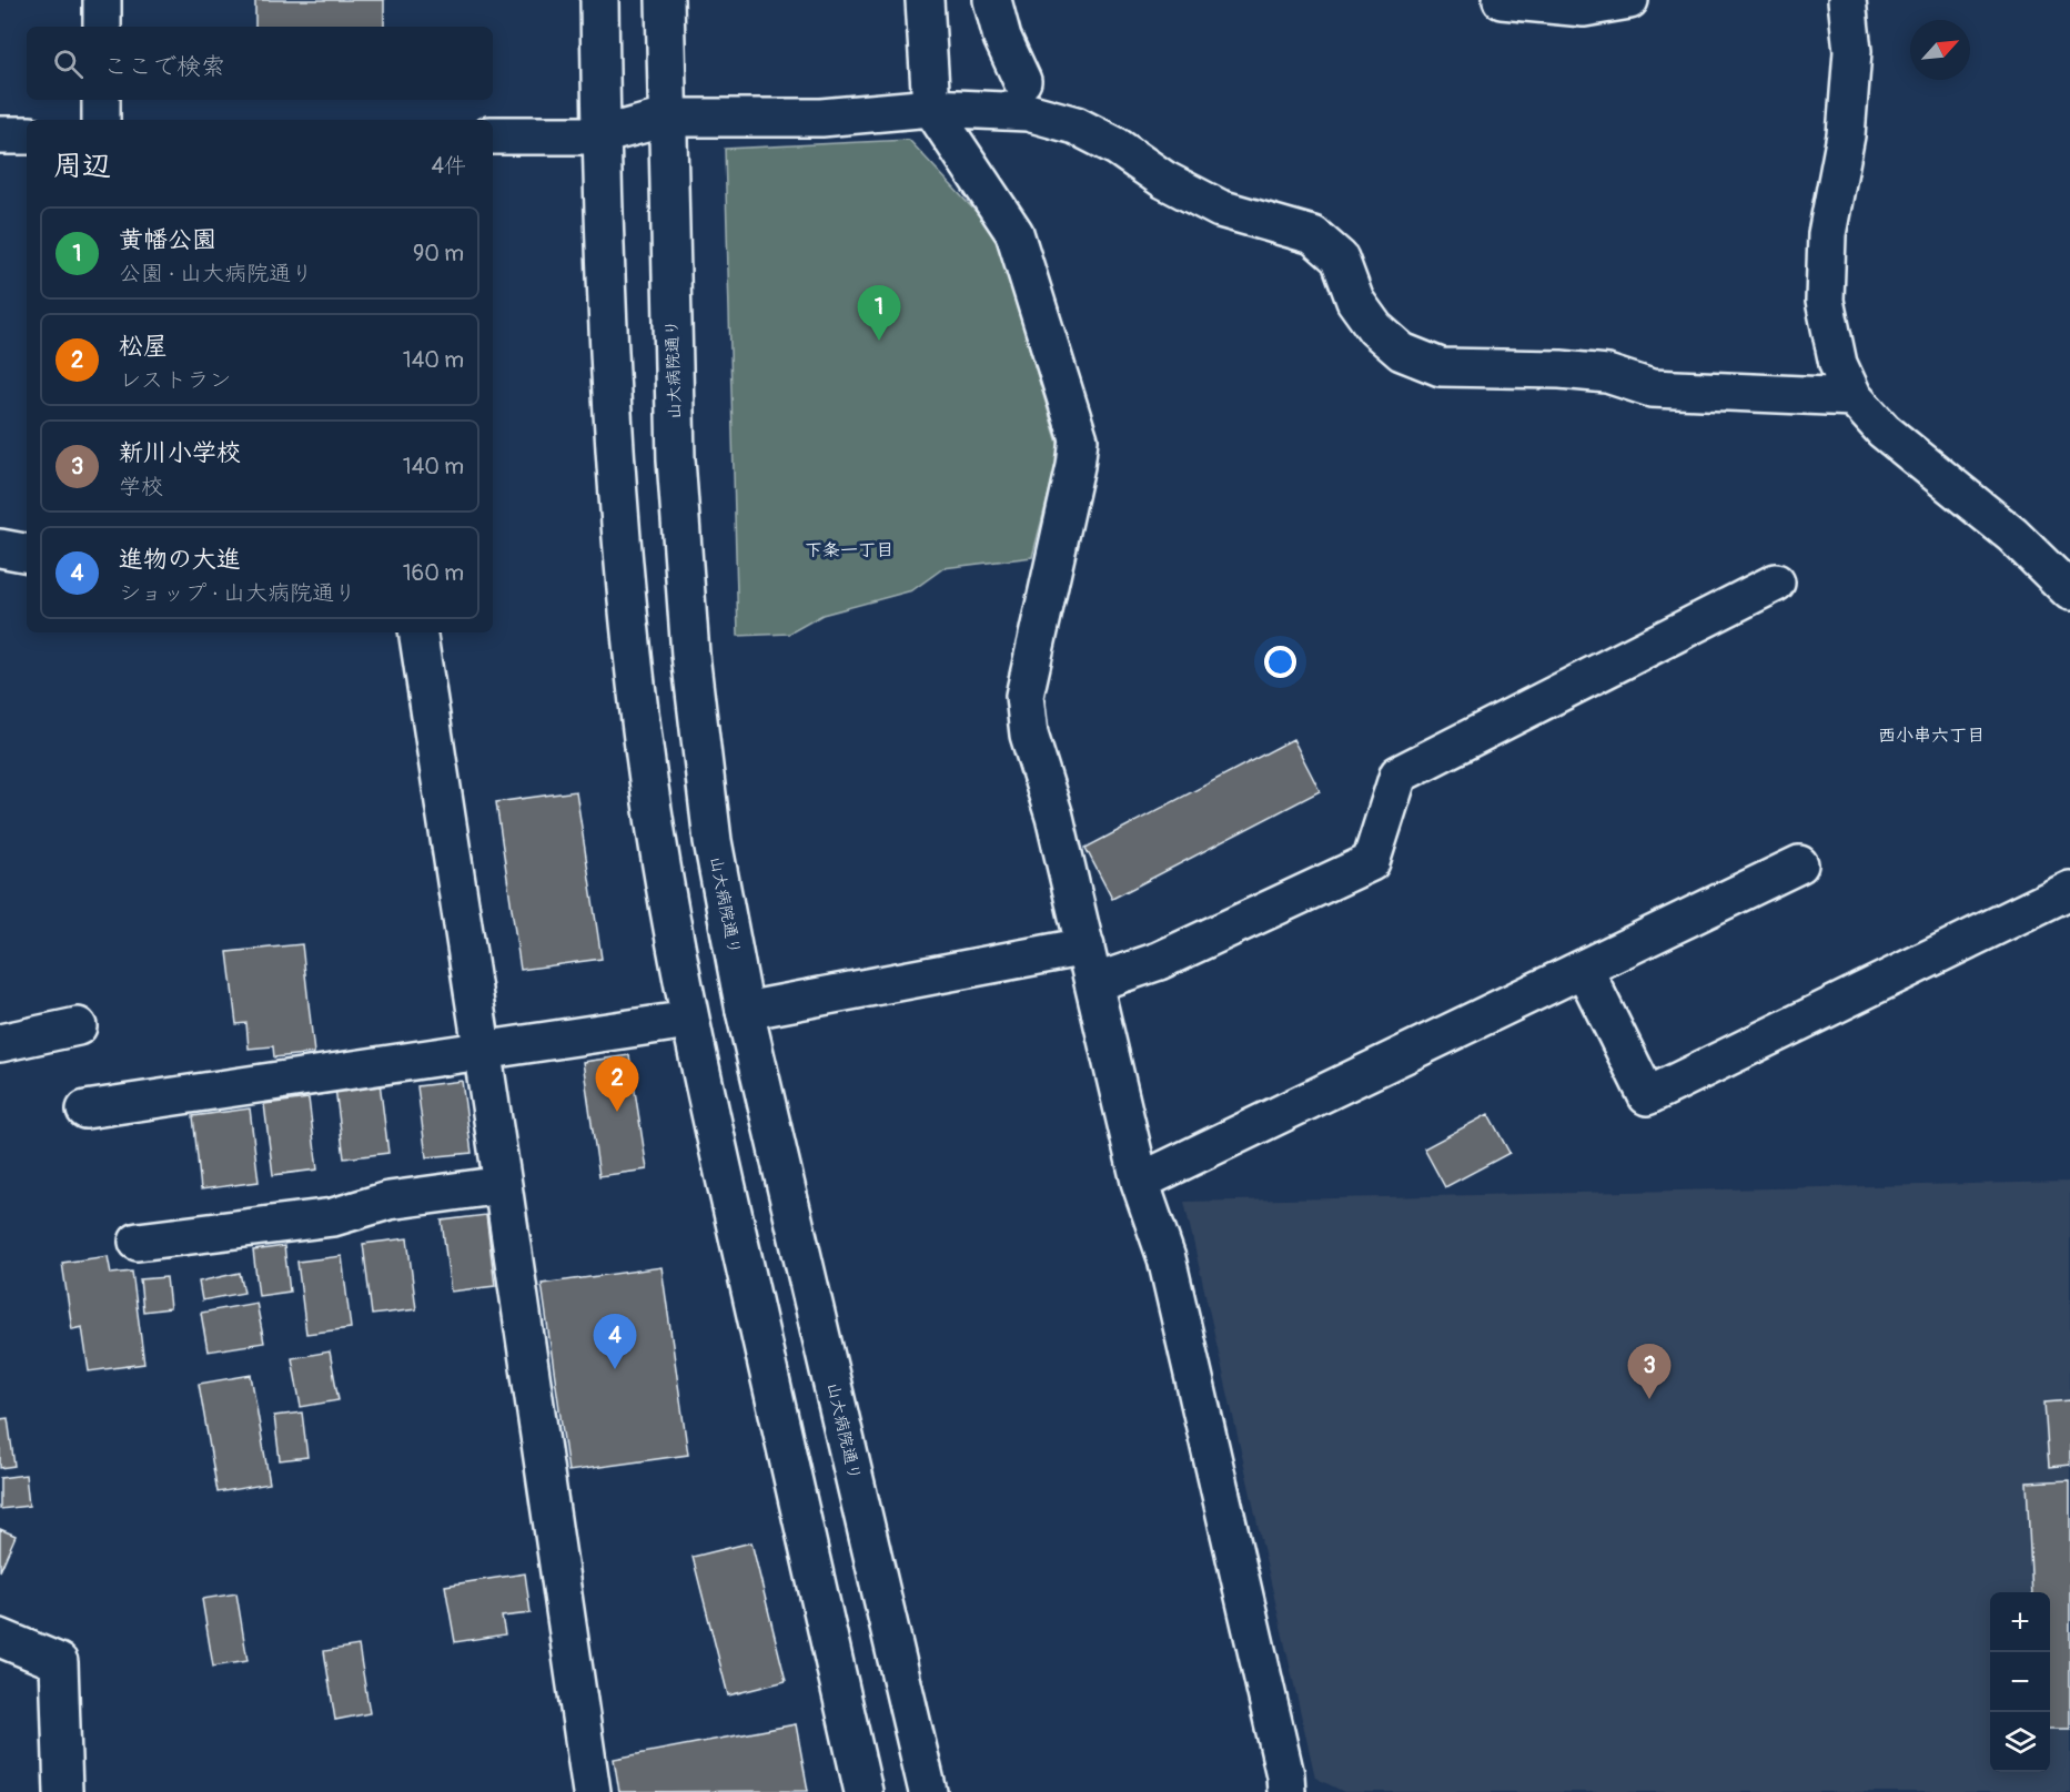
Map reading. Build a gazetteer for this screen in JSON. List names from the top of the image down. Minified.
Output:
{"streets":{"street":["山大病院通り"]},"districts":["下条一丁目","西小串六丁目"],"north":"top right","page":{"search":"ここで検索","heading":["周辺","4件"],"list":[{"mark":"1","name":"黄幡公園","note":"公園 · 山大病院通り","value":"90 m"},{"mark":"2","name":"松屋","note":"レストラン","value":"140 m"},{"mark":"3","name":"新川小学校","note":"学校","value":"140 m"},{"mark":"4","name":"進物の大進","note":"ショップ · 山大病院通り","value":"160 m"}],"pins":["1","2","4","3"],"map_buttons":["+","−"]}}
